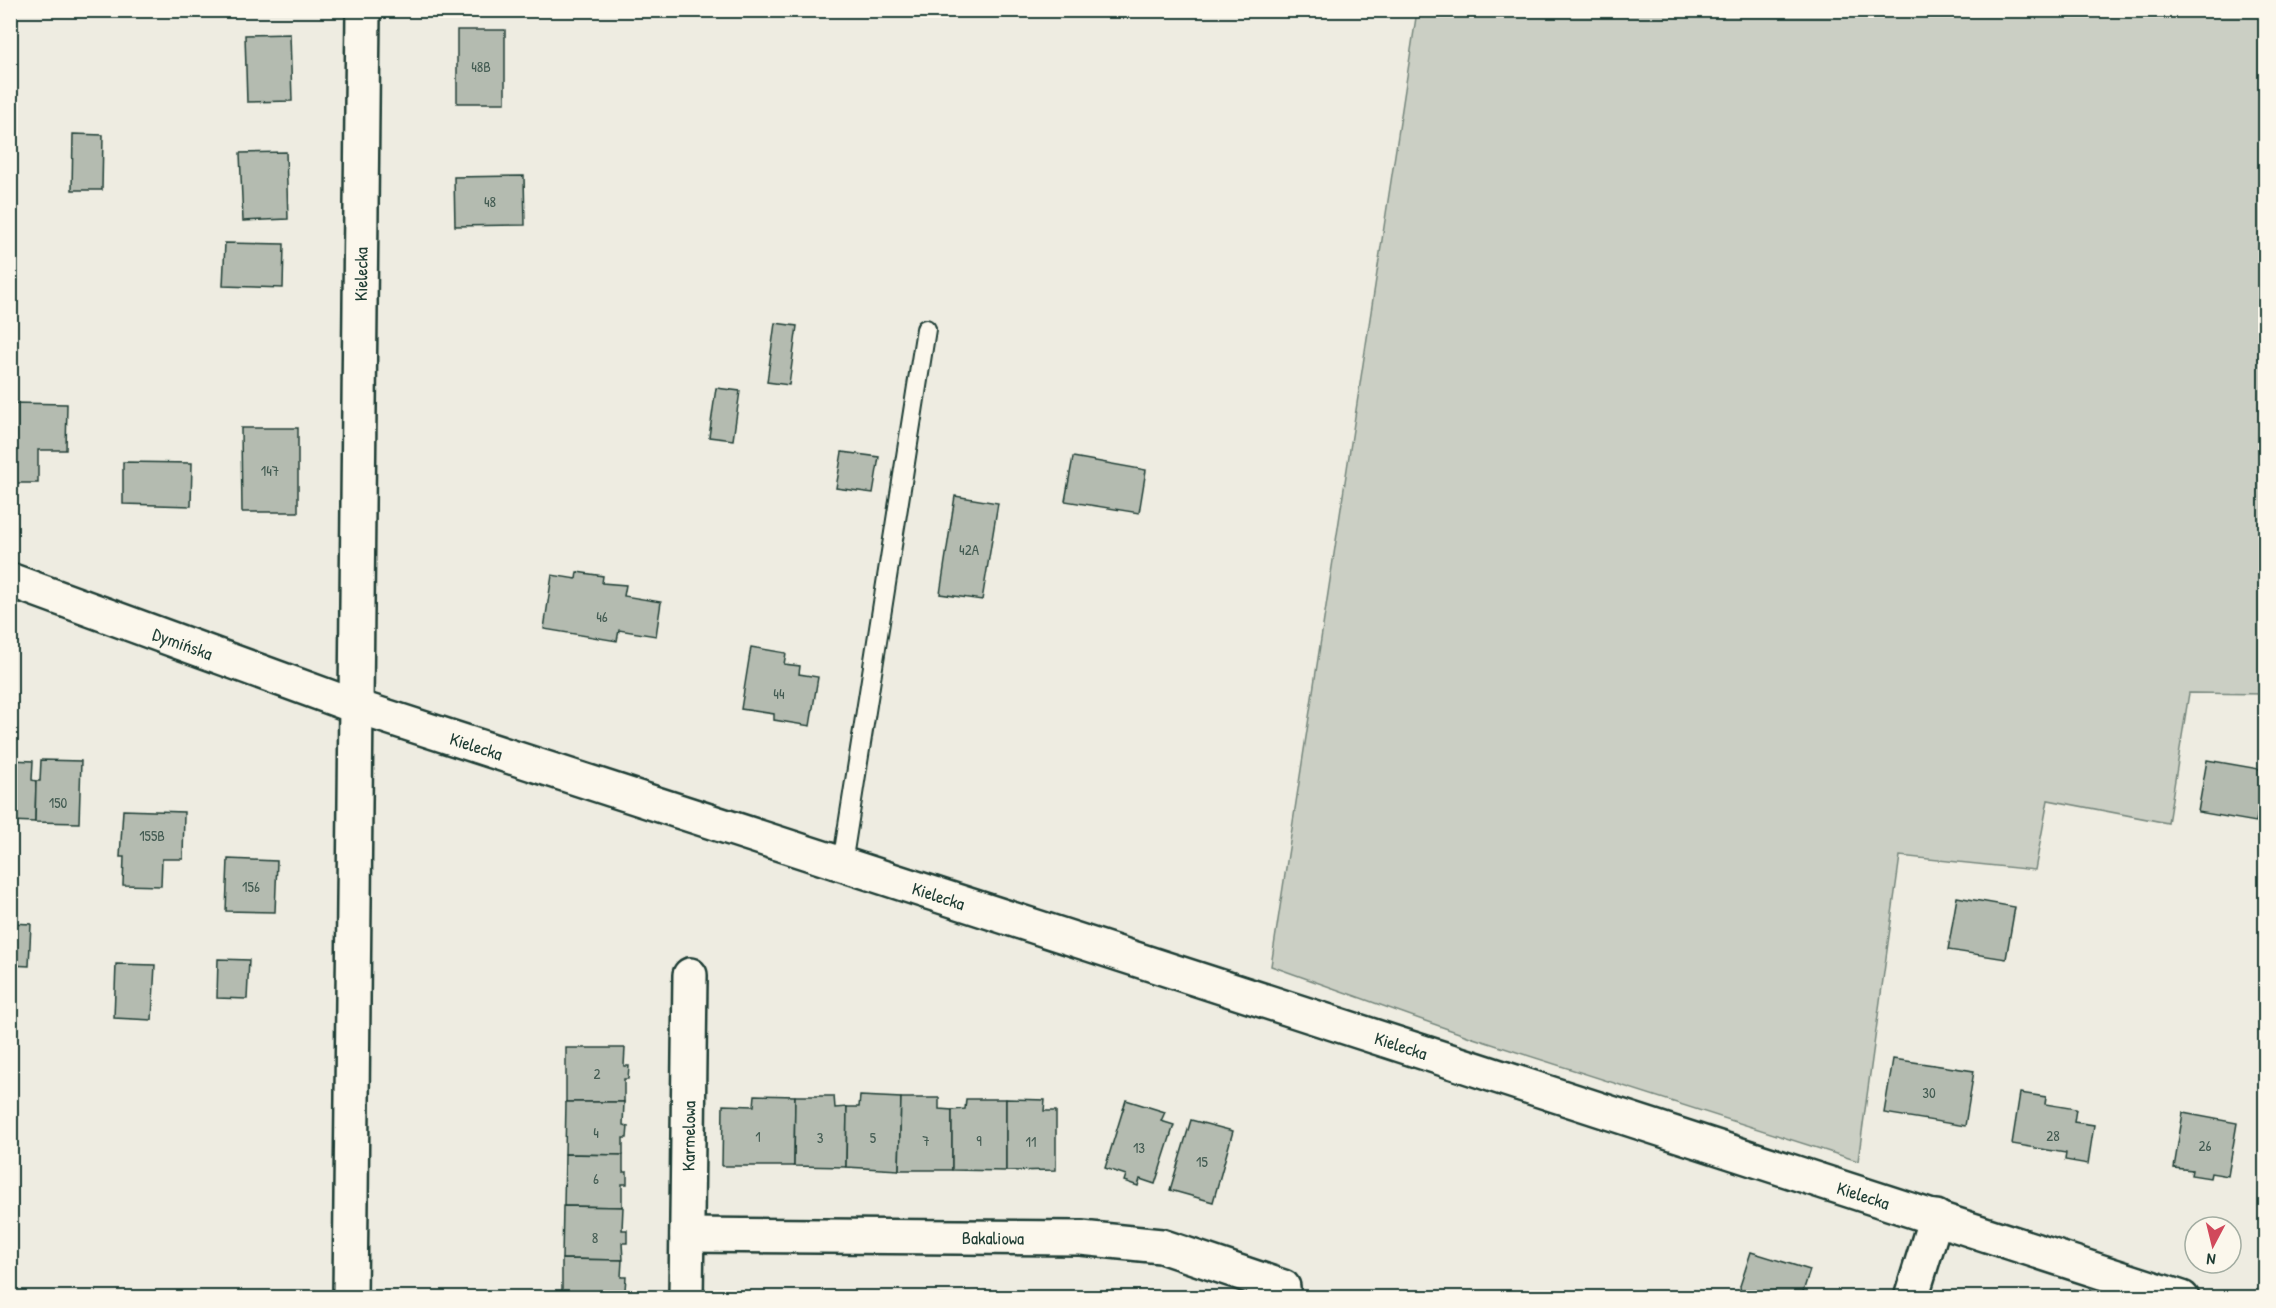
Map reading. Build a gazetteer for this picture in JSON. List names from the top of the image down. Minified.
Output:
{"streets":{"street":["Kielecka","Dymińska","Karmelowa","Bakaliowa"]},"crossings":[["Kielecka","Dymińska"],["Karmelowa","Bakaliowa"]],"house_numbers":["48B","48","147","42A","46","44","150","155B","156","2","30","4","28","1","3","5","7","9","11","26","13","15","6","8"],"north":"bottom"}
